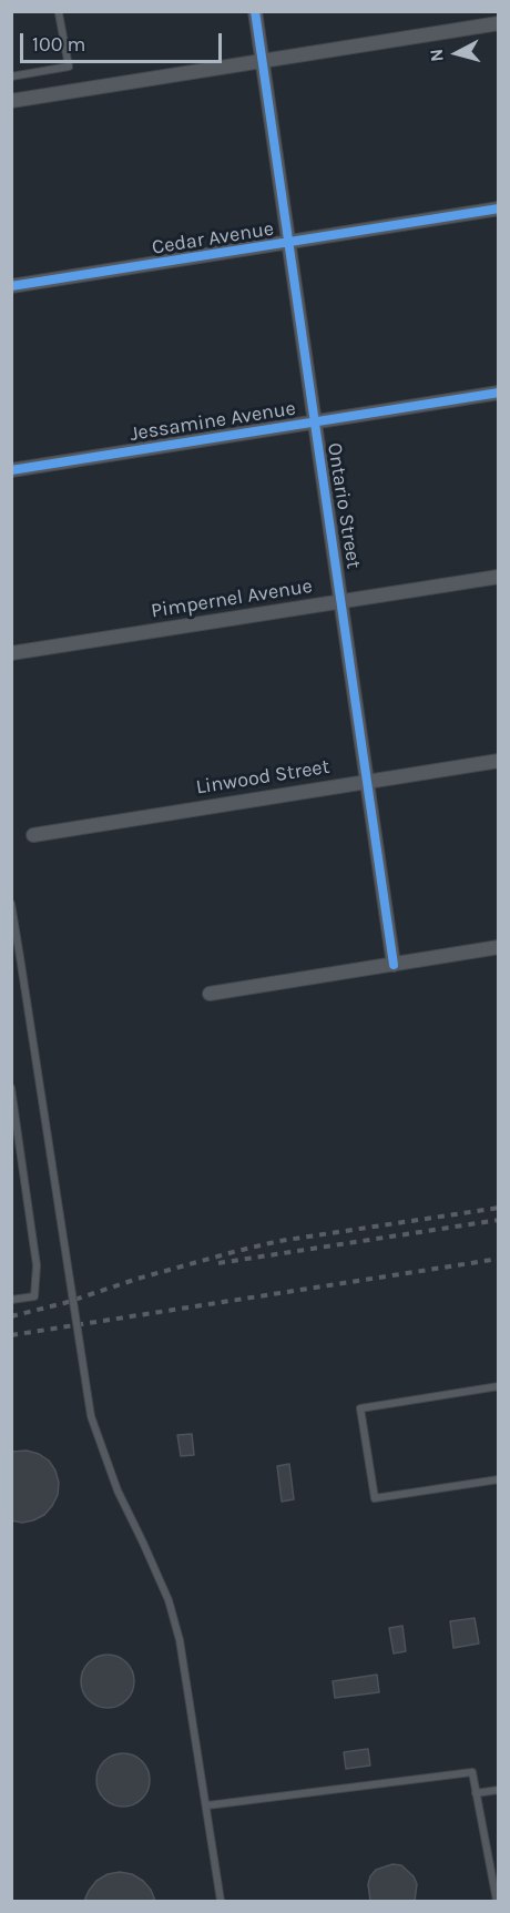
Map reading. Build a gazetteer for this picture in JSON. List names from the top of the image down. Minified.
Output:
{"streets":{"street":["Cedar Avenue","Jessamine Avenue","Ontario Street","Pimpernel Avenue","Linwood Street"]},"crossings":[["Cedar Avenue","Ontario Street"],["Jessamine Avenue","Ontario Street"],["Ontario Street","Pimpernel Avenue"],["Ontario Street","Linwood Street"]],"scale_bar":"100 m","north":"left"}
